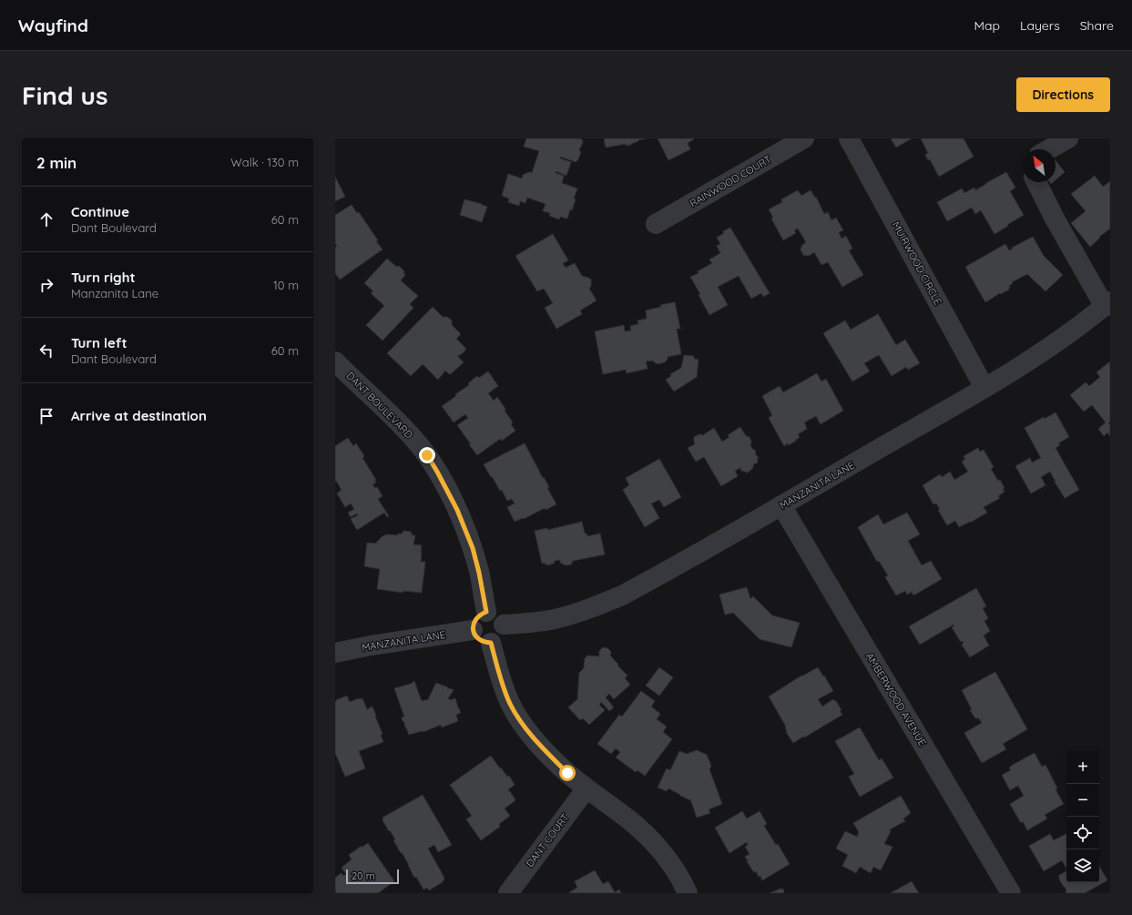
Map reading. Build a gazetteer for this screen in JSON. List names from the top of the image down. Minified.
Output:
{"streets":{"street":["RAINWOOD COURT","MUIRWOOD CIRCLE","DANT BOULEVARD","MANZANITA LANE","AMBERWOOD AVENUE","DANT COURT"]},"crossings":[["MUIRWOOD CIRCLE","MANZANITA LANE"],["DANT BOULEVARD","MANZANITA LANE"],["MANZANITA LANE","AMBERWOOD AVENUE"]],"scale_bar":"20 m","north":"top left","page":{"header":"Wayfind","nav":["Map","Layers","Share"],"buttons":"Directions","title":"Find us","heading":["2 min","Walk · 130 m"],"list":[["Continue","Dant Boulevard","60 m"],["Turn right","Manzanita Lane","10 m"],["Turn left","Dant Boulevard","60 m"],"Arrive at destination"],"map_buttons":["+","−"],"scale":"20 m"}}
